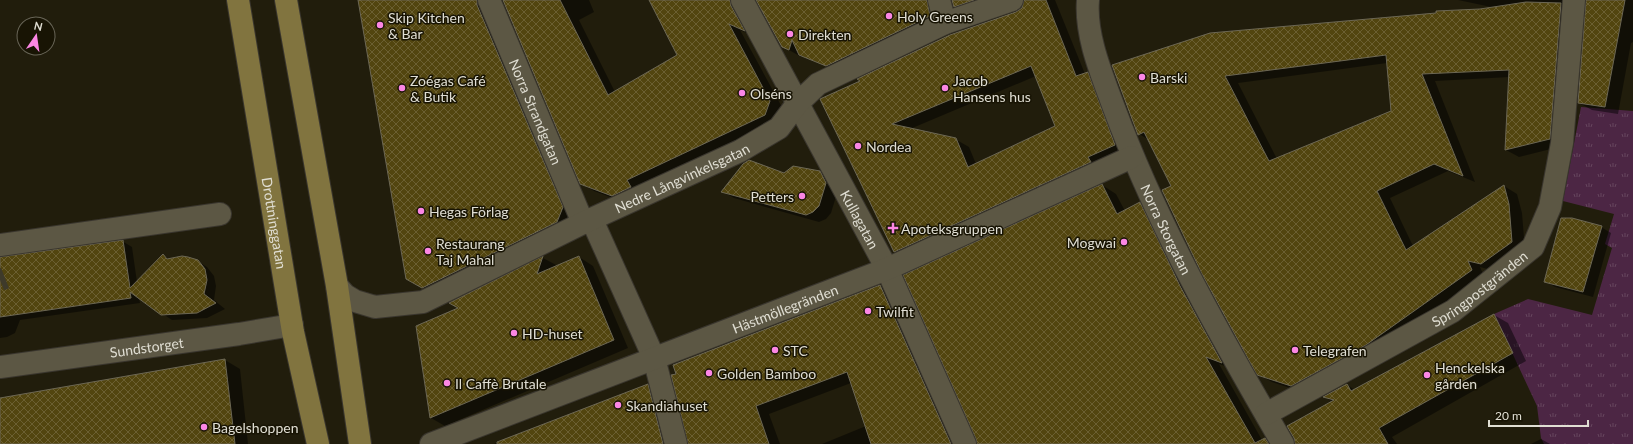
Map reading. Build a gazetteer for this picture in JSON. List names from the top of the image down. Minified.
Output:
{"streets":{"main road":["Drottninggatan"],"street":["Norra Strandgatan","Nedre Långvinkelsgatan","Kullagatan","Norra Storgatan","Springpostgränden","Hästmöllegränden","Sundstorget"]},"crossings":[["Norra Strandgatan","Nedre Långvinkelsgatan"],["Norra Strandgatan","Hästmöllegränden"],["Nedre Långvinkelsgatan","Kullagatan"],["Kullagatan","Hästmöllegränden"],["Drottninggatan","Sundstorget"],["Norra Storgatan","Springpostgränden"],["Norra Storgatan","Hästmöllegränden"]],"places":{"other":["Holy Greens","Skip Kitchen & Bar","Direkten","Barski","Zoégas Café & Butik","Jacob Hansens hus","Olséns","Nordea","Petters","Hegas Förlag","Mogwai","Restaurang Taj Mahal","Twilfit","HD-huset","STC","Telegrafen","Golden Bamboo","Henckelska gården","Il Caffè Brutale","Skandiahuset","Bagelshoppen"],"health":["Apoteksgruppen"]},"scale_bar":"20 m","north":"top"}
